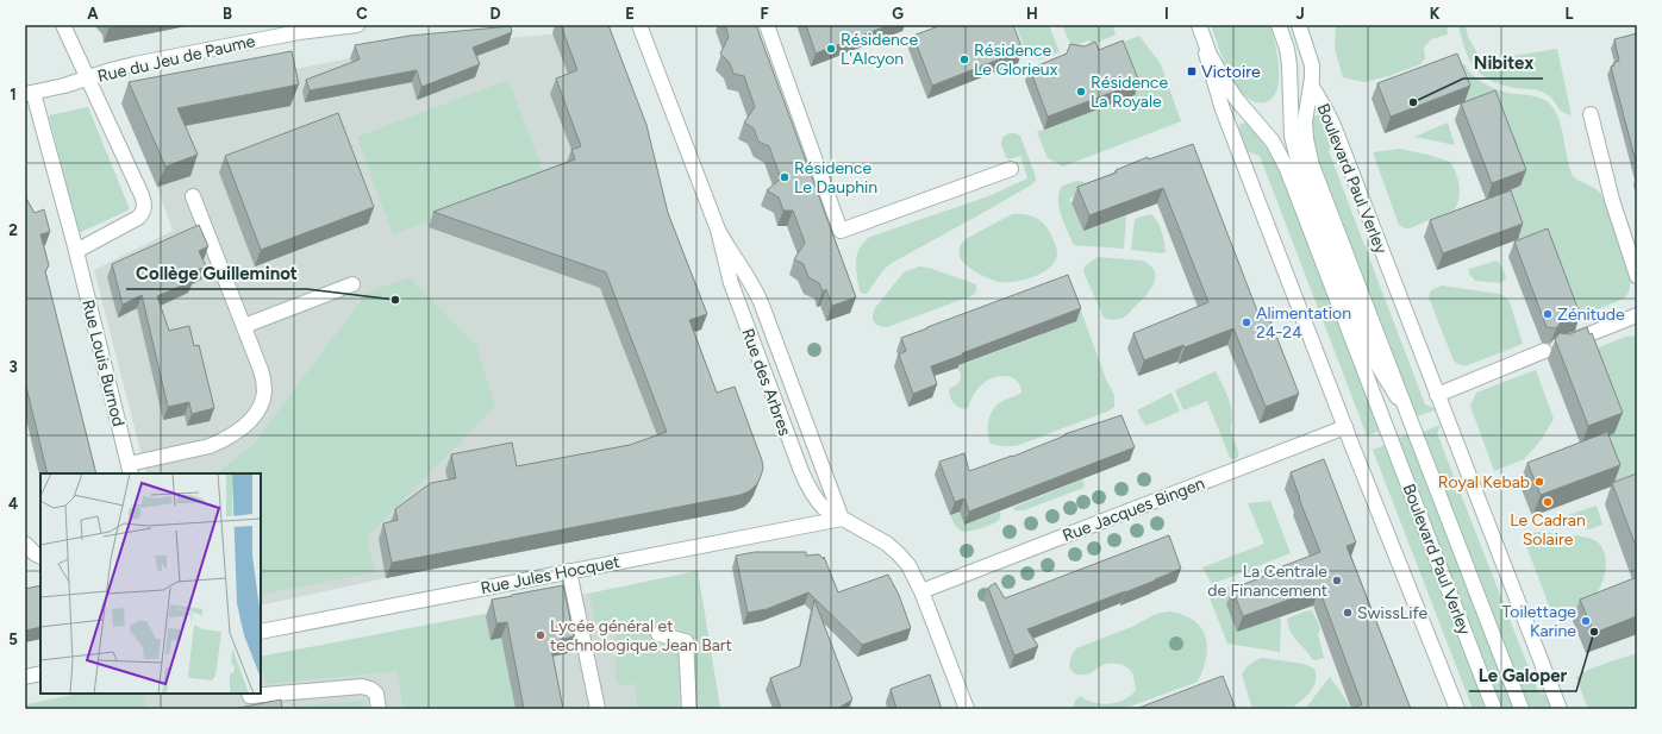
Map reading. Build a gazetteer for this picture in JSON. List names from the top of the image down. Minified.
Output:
{"streets":{"street":["Rue du Jeu de Paume","Boulevard Paul Verley","Rue Louis Burnod","Rue des Arbres","Rue Jacques Bingen","Rue Jules Hocquet"]},"crossings":[["Rue du Jeu de Paume","Rue Louis Burnod"],["Boulevard Paul Verley","Rue Jacques Bingen"],["Rue des Arbres","Rue Jacques Bingen"],["Rue des Arbres","Rue Jules Hocquet"]],"places":{"other":["Résidence L'Alcyon","Résidence Le Glorieux","Résidence La Royale","Nibitex","Résidence Le Dauphin","Collège Guilleminot","Zénitude","Alimentation 24-24","Royal Kebab","Le Cadran Solaire","La Centrale de Financement","SwissLife","Toilettage Karine","Le Galoper","Lycée général et technologique Jean Bart"],"transit":["Victoire"]},"grid":{"columns":["A","B","C","D","E","F","G","H","I","J","K","L"],"rows":["1","2","3","4","5"]}}
